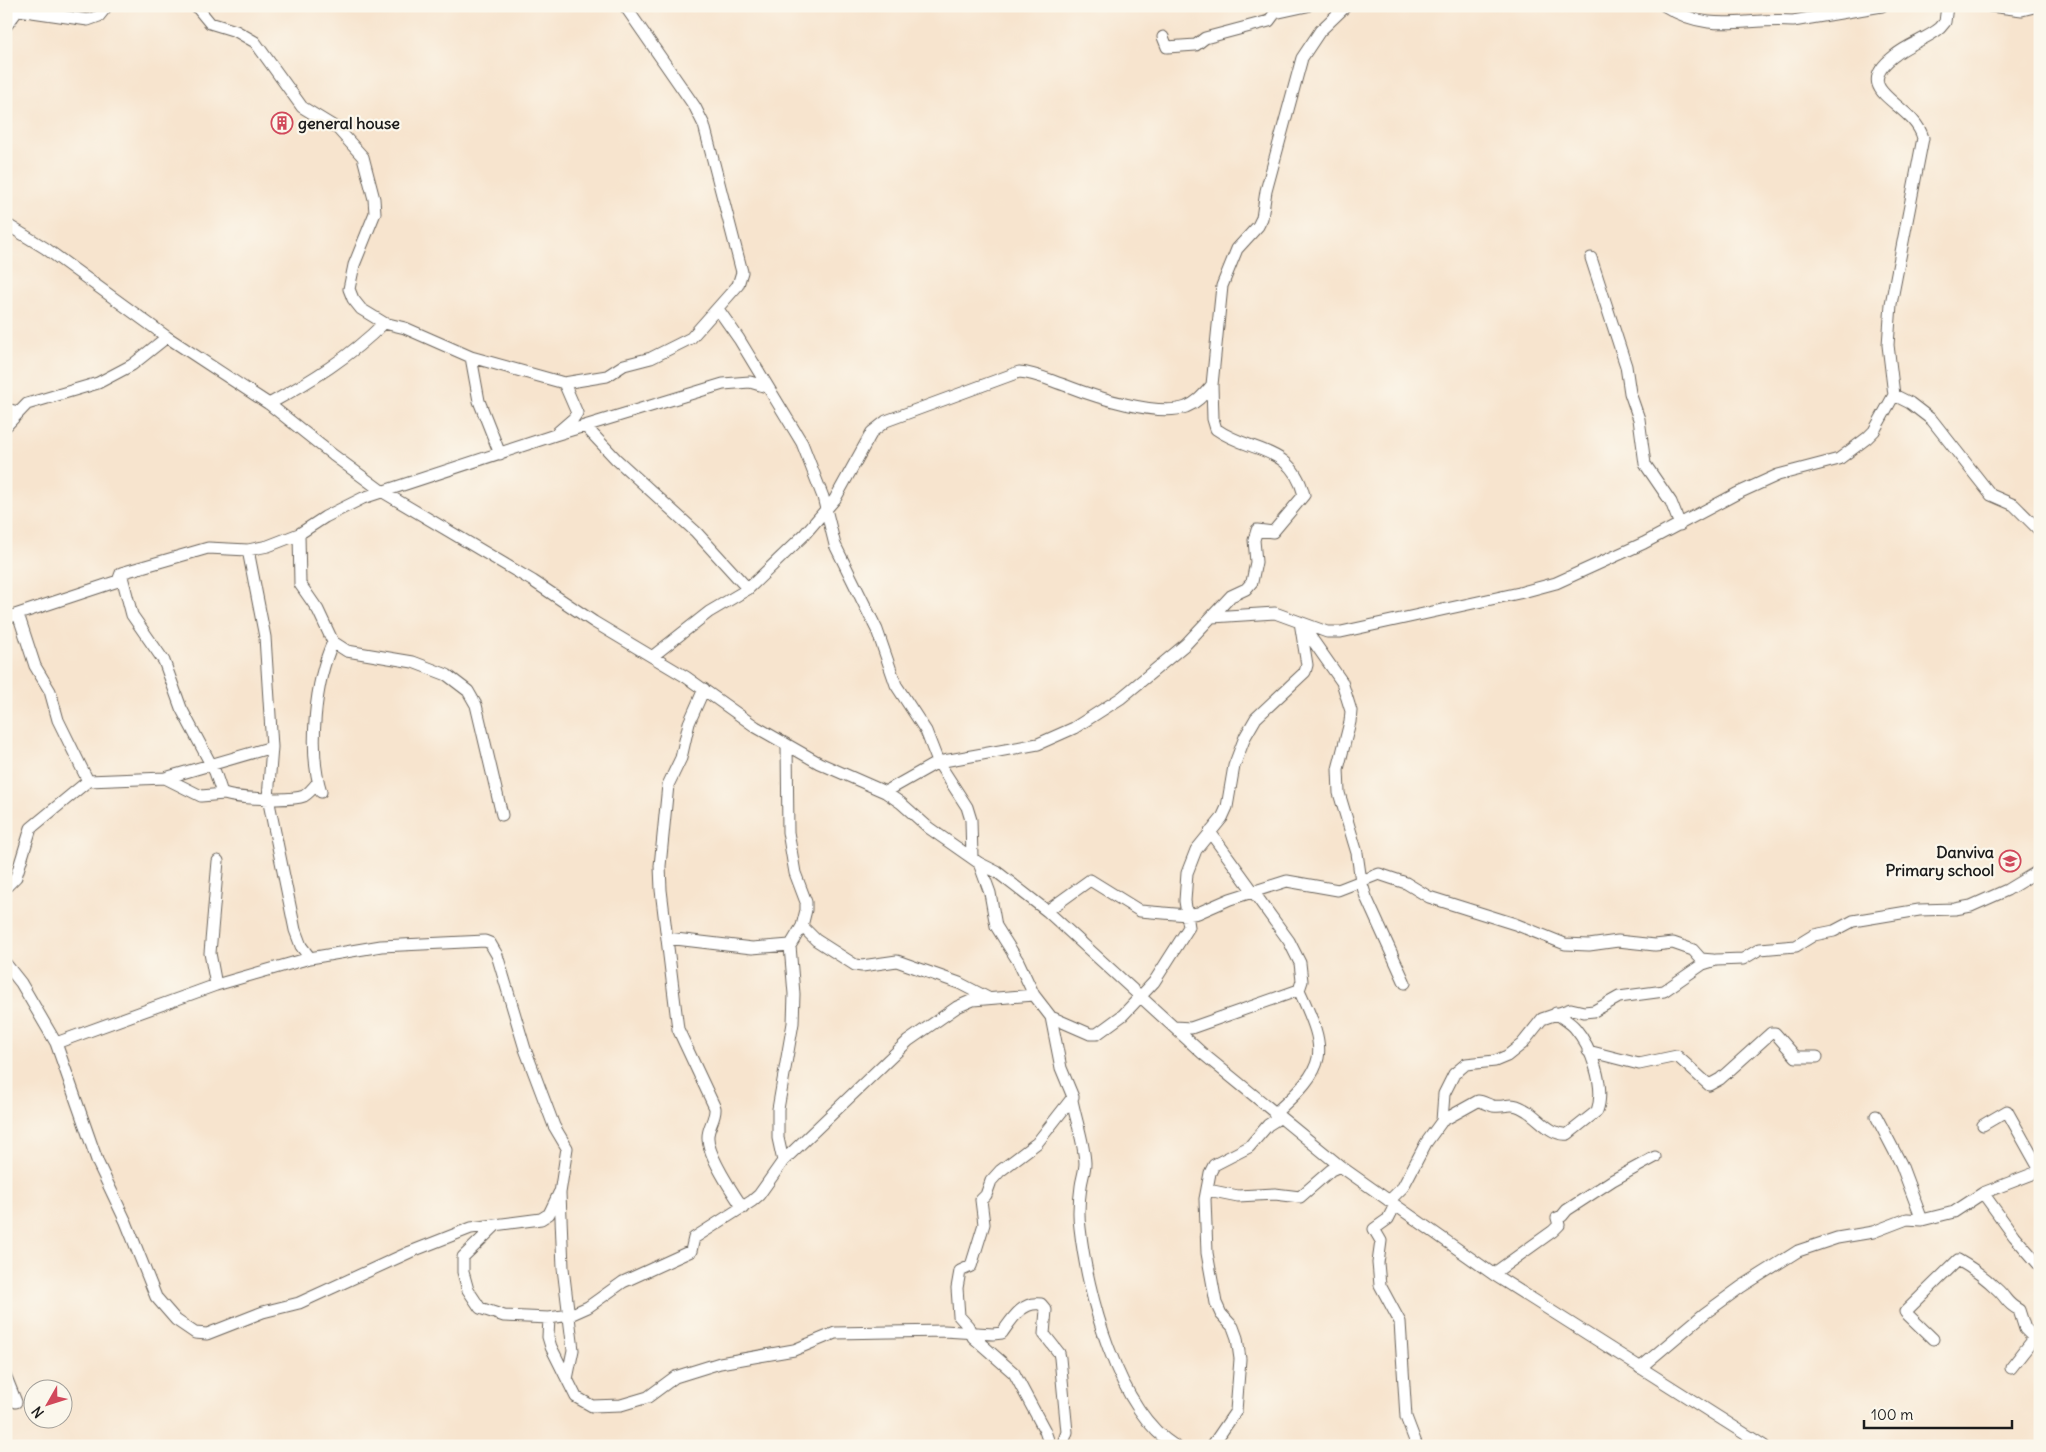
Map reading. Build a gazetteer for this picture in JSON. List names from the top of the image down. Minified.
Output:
{"places":{"building":["general house"],"school or university":["Danviva Primary school"]},"scale_bar":"100 m","north":"bottom left"}
